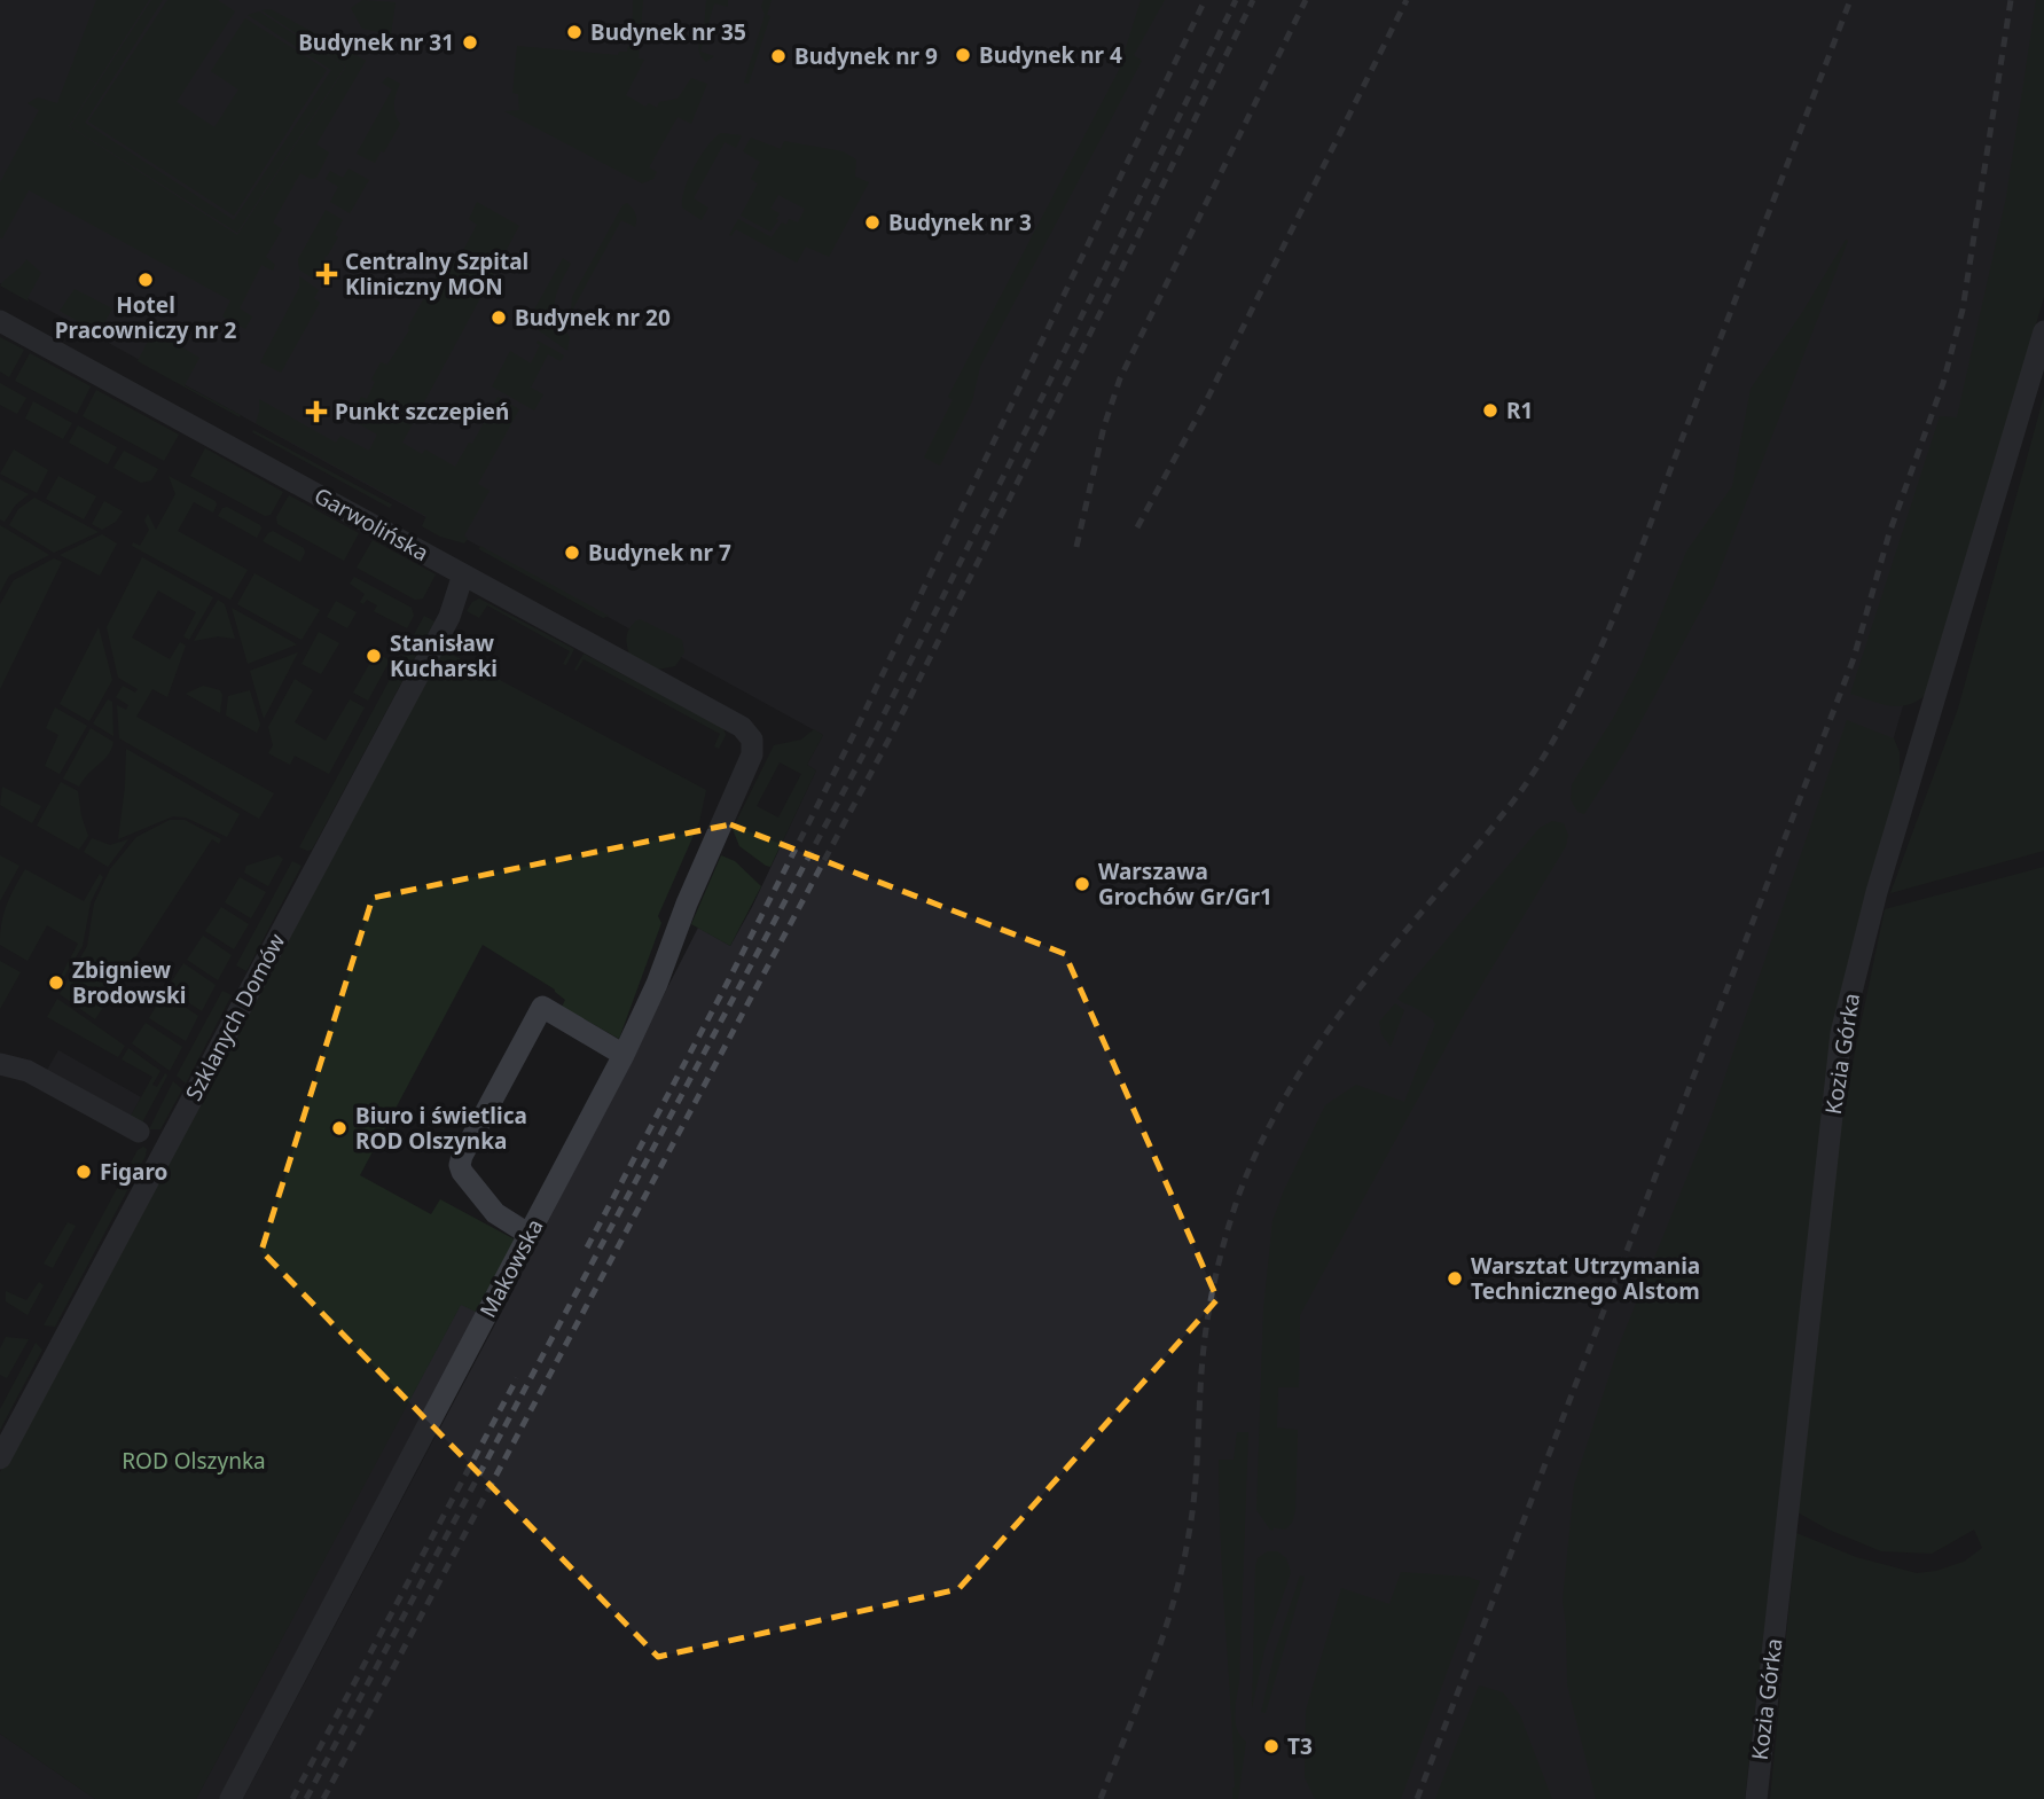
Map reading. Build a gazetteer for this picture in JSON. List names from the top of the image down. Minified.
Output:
{"streets":{"street":["Garwolińska","Szklanych Domów","Kozia Górka","Makowska"]},"crossings":[["Garwolińska","Szklanych Domów"],["Garwolińska","Makowska"]],"parks":["ROD Olszynka"],"places":{"other":["Budynek nr 35","Budynek nr 31","Budynek nr 4","Budynek nr 9","Budynek nr 3","Hotel Pracowniczy nr 2","Budynek nr 20","R1","Budynek nr 7","Stanisław Kucharski","Warszawa Grochów Gr/Gr1","Zbigniew Brodowski","Biuro i świetlica ROD Olszynka","Figaro","Warsztat Utrzymania Technicznego Alstom","T3"],"health":["Centralny Szpital Kliniczny MON","Punkt szczepień"]}}
